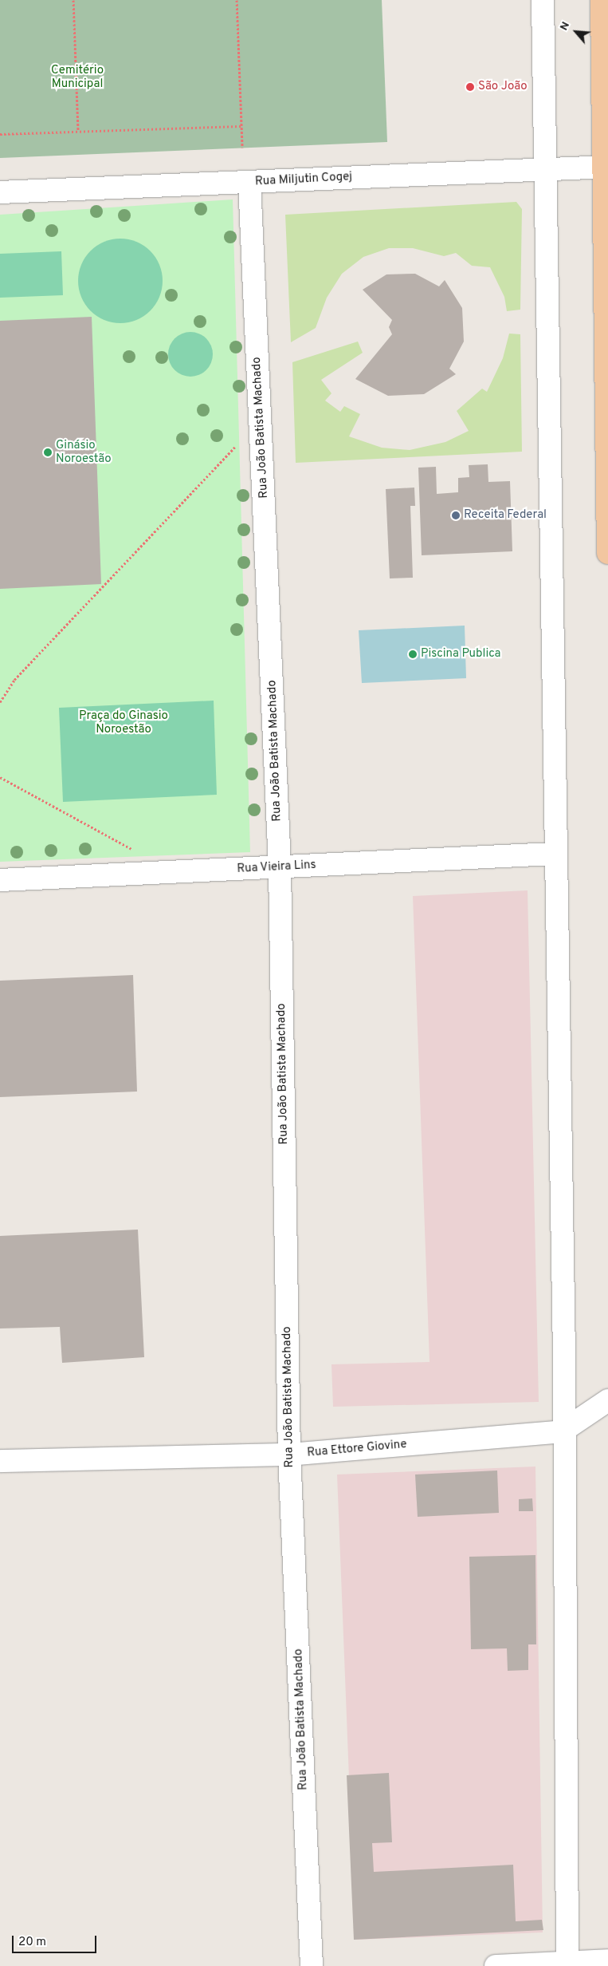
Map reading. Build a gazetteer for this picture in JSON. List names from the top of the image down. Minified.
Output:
{"streets":{"street":["Rua Miljutin Cogej","Rua João Batista Machado","Rua Vieira Lins","Rua Ettore Giovine"]},"crossings":[["Rua Miljutin Cogej","Rua João Batista Machado"],["Rua João Batista Machado","Rua Vieira Lins"],["Rua João Batista Machado","Rua Ettore Giovine"]],"parks":["Cemitério Municipal","Praça do Ginasio Noroestão"],"places":["São João","Ginásio Noroestão","Receita Federal","Piscina Publica"],"scale_bar":"20 m","north":"top left"}
